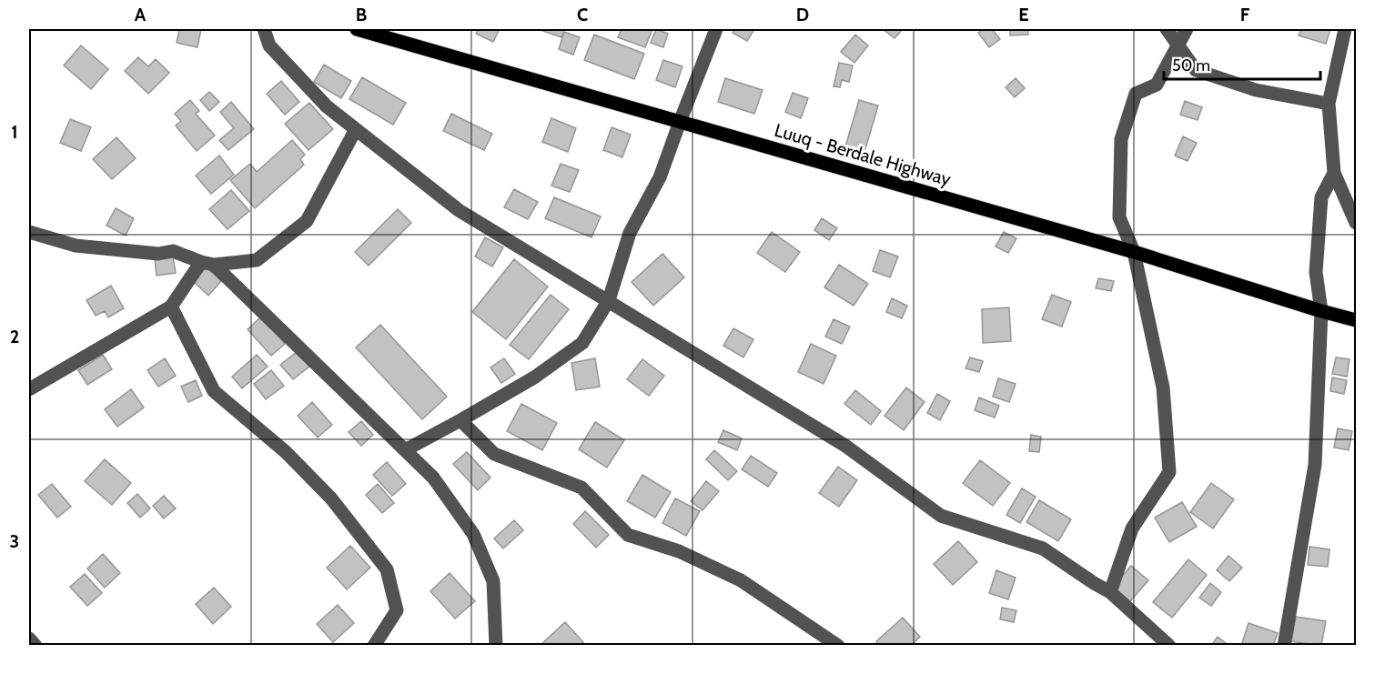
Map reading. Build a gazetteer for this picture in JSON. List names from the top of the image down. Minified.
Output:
{"streets":{"main road":["Luuq - Berdale Highway"]},"scale_bar":"50 m","grid":{"columns":["A","B","C","D","E","F"],"rows":["1","2","3"]}}
